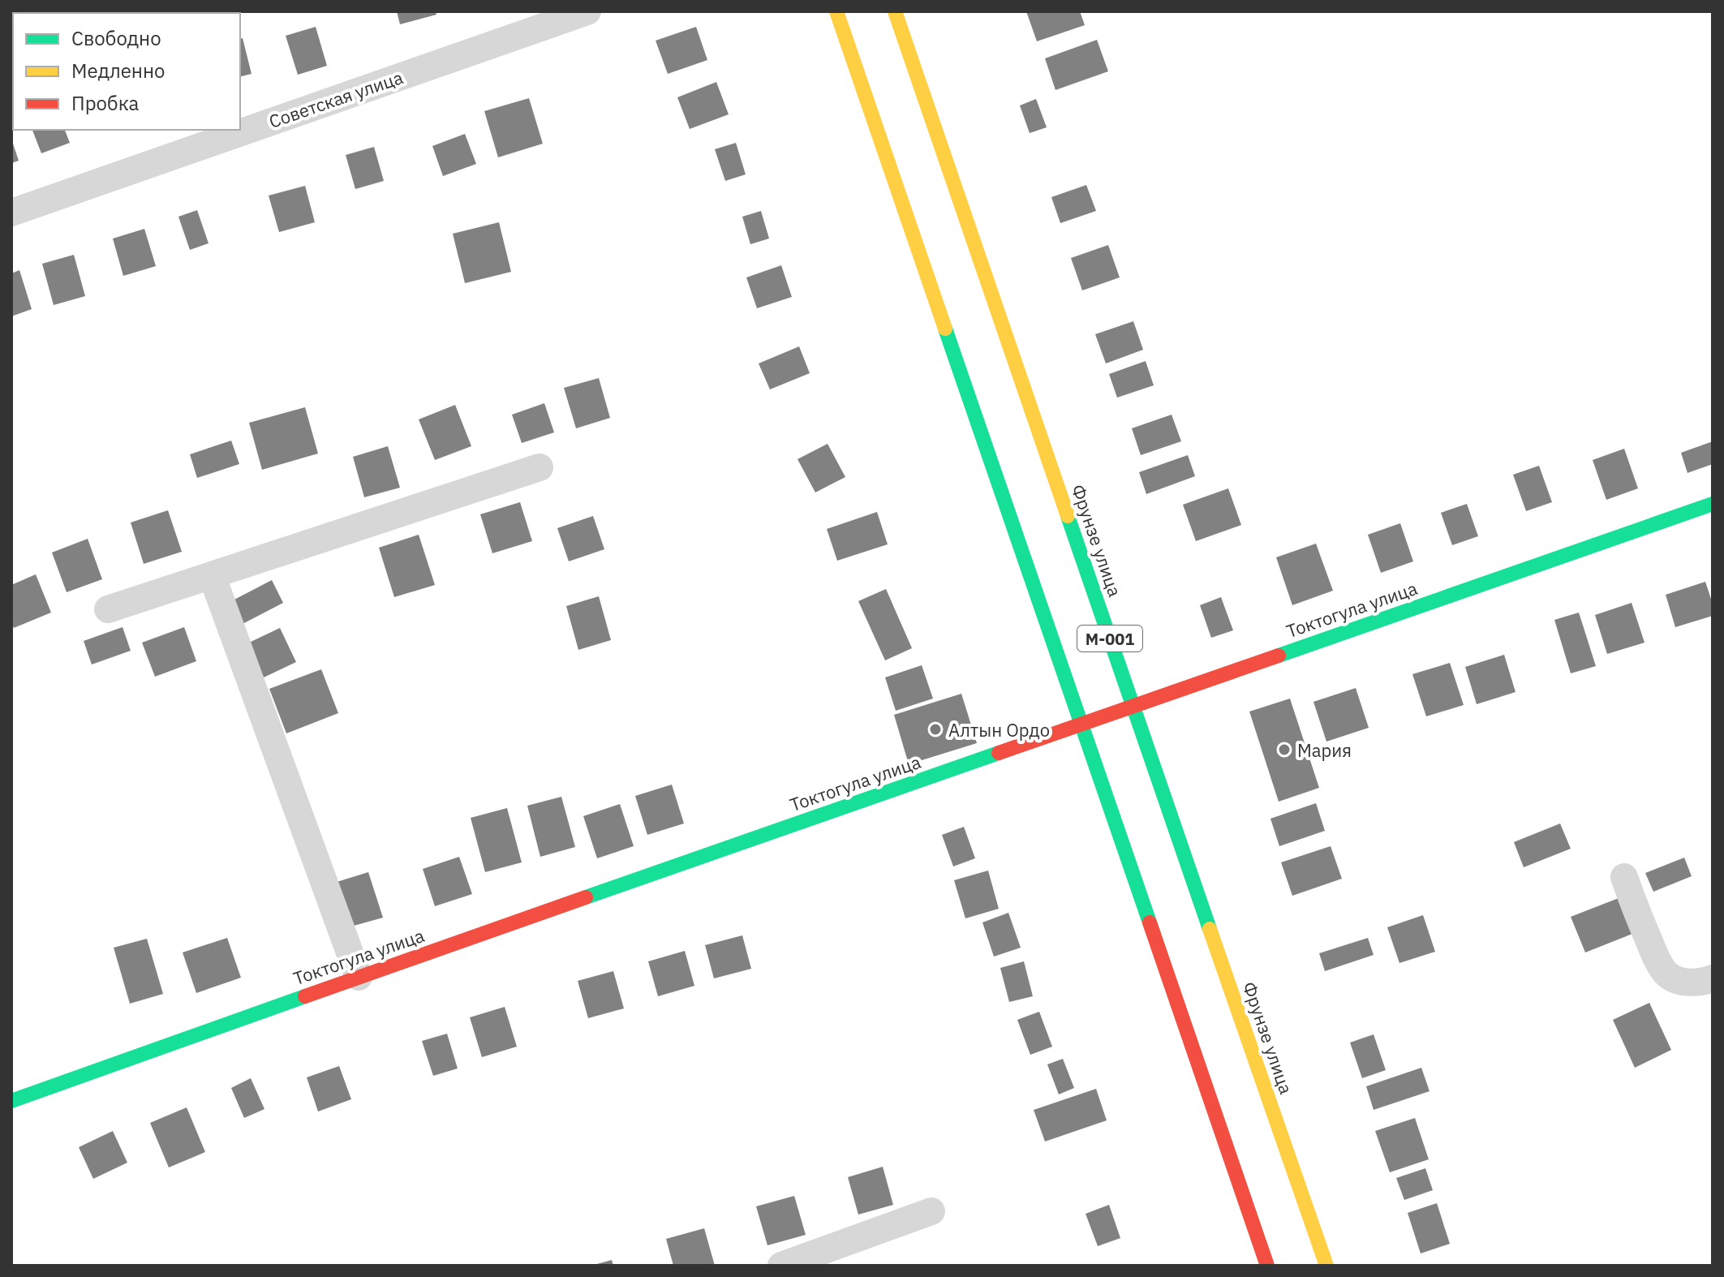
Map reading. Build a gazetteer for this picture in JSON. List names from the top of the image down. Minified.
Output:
{"streets":{"main road":["Фрунзе улица","Токтогула улица","M-001"],"street":["Советская улица"]},"crossings":[["Фрунзе улица","Токтогула улица"],["Токтогула улица","M-001"]],"places":["Алтын Ордо","Мария"],"legend":["Свободно","Медленно","Пробка"]}
